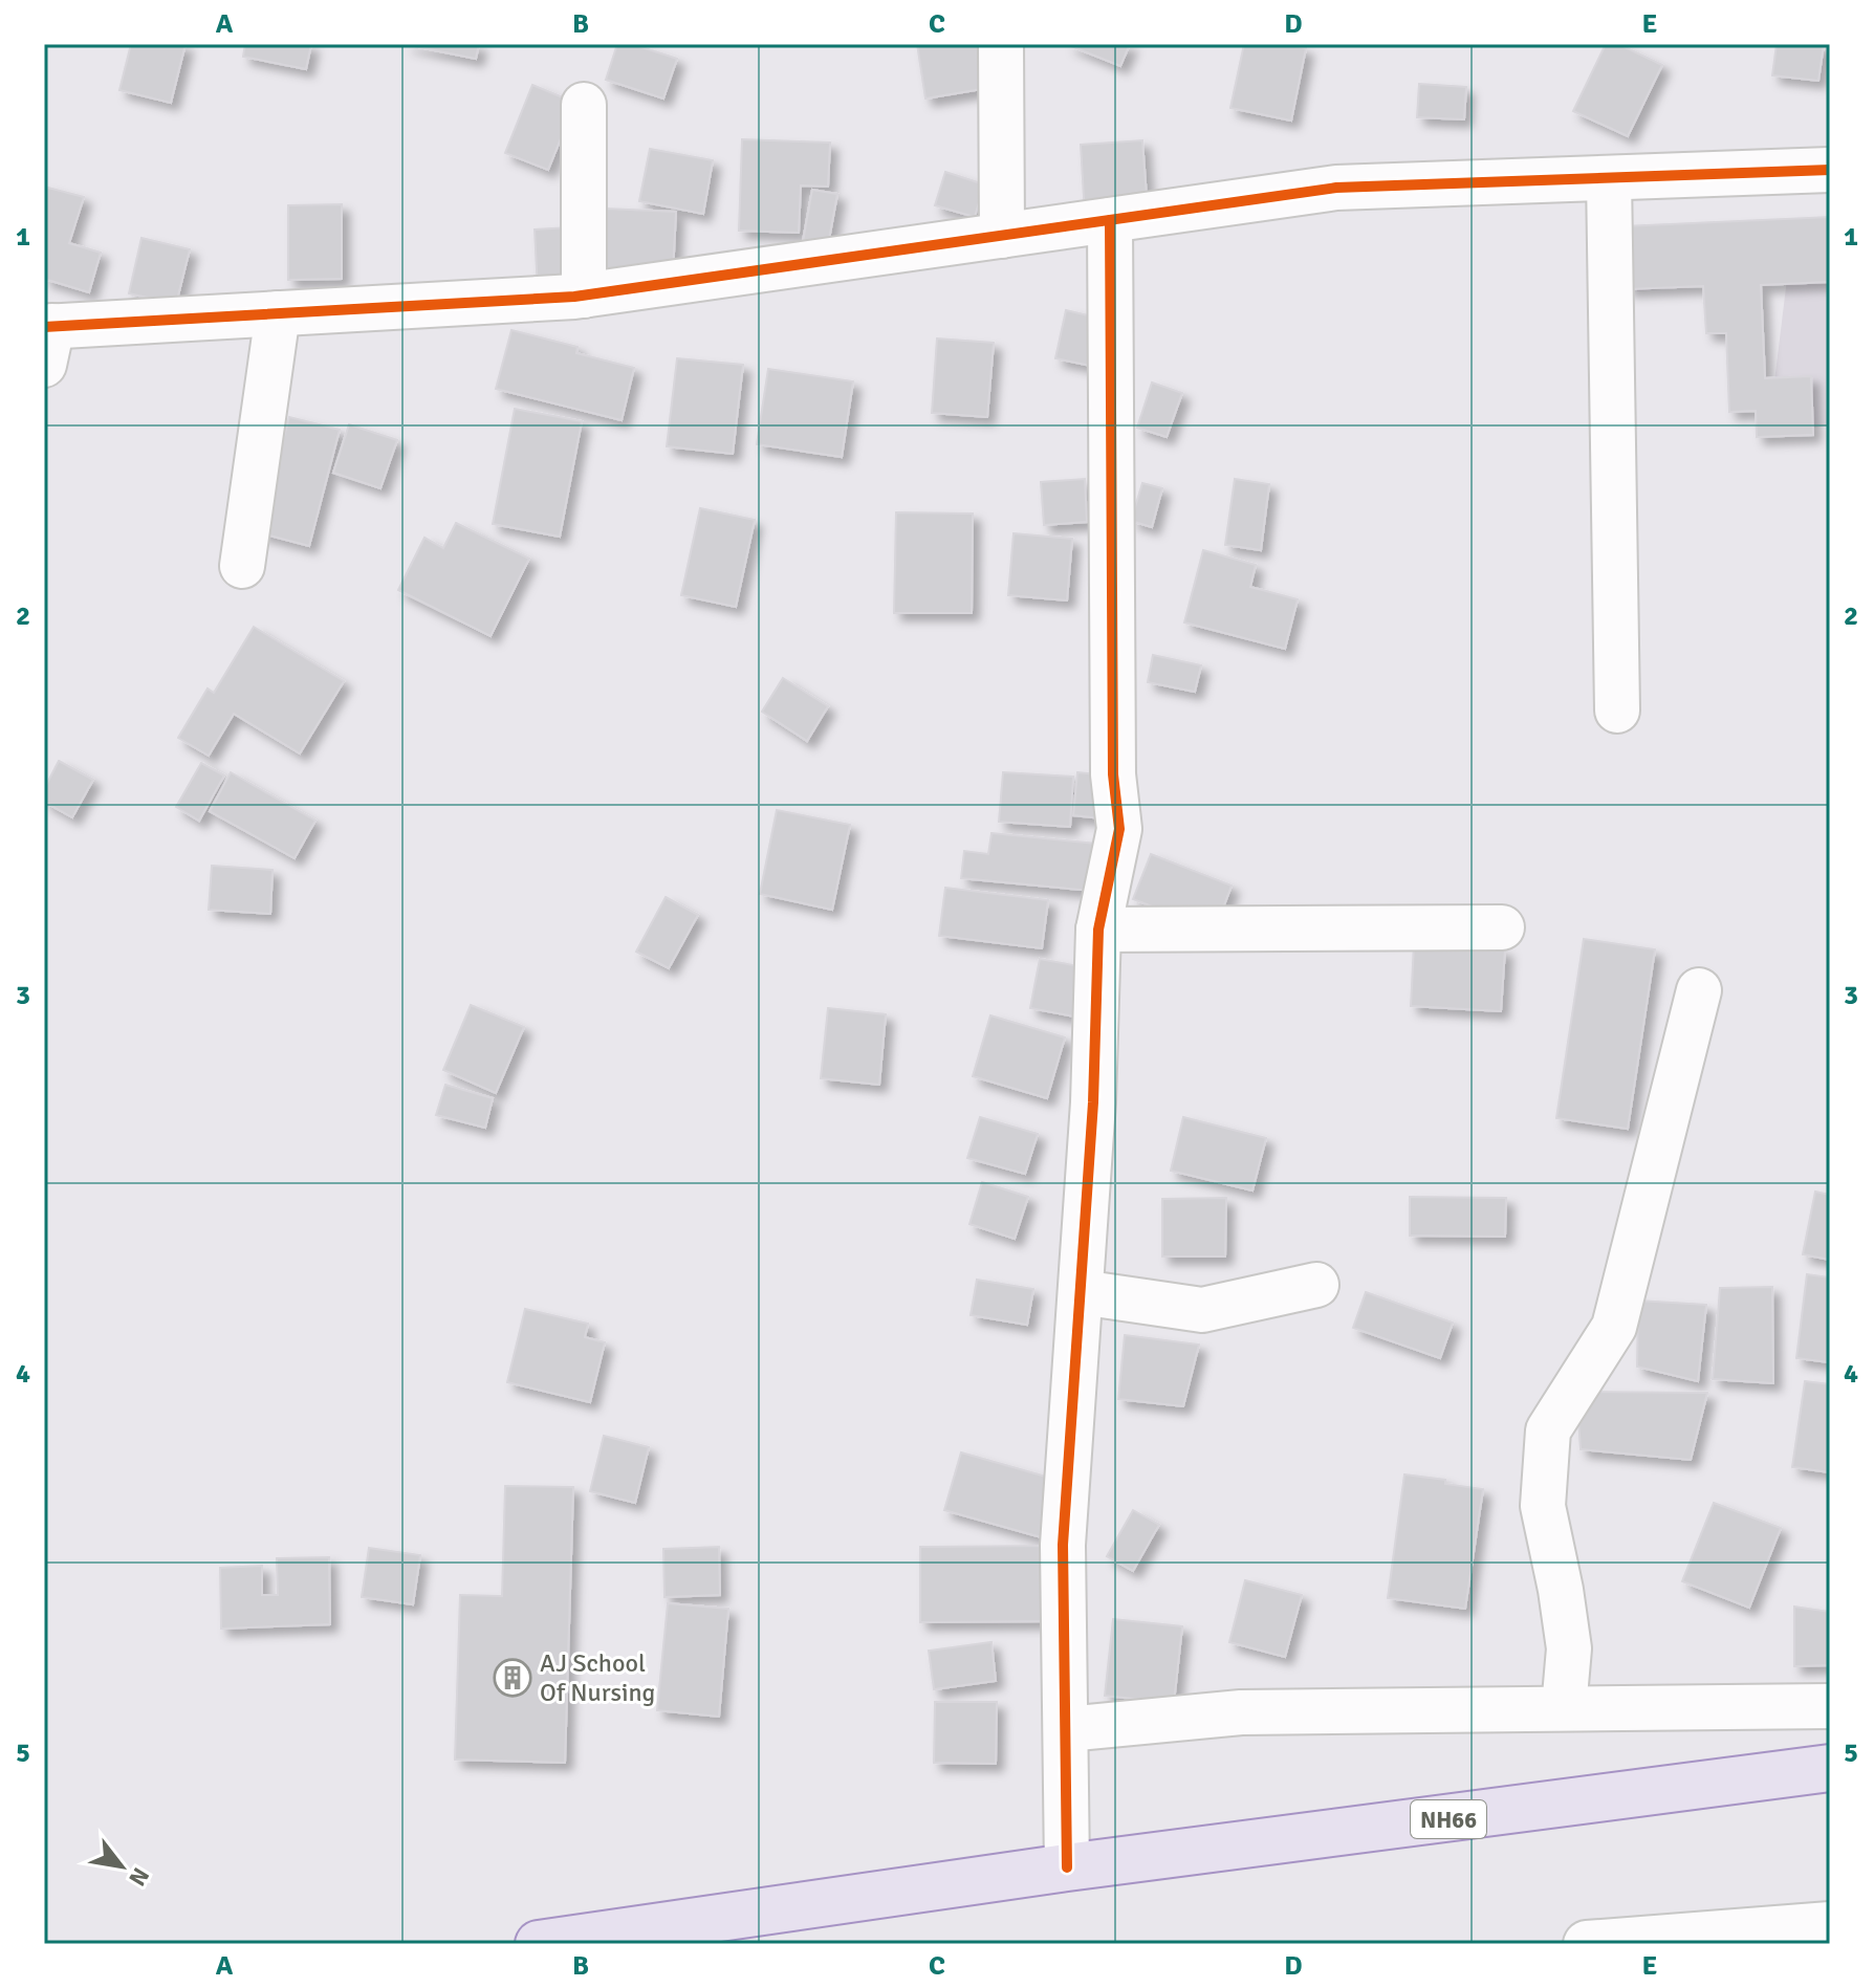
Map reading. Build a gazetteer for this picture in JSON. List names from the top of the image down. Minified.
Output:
{"streets":{"highway":["NH66"]},"places":{"building":["AJ School Of Nursing"]},"north":"bottom right","grid":{"columns":["A","B","C","D","E"],"rows":["1","2","3","4","5"]}}
